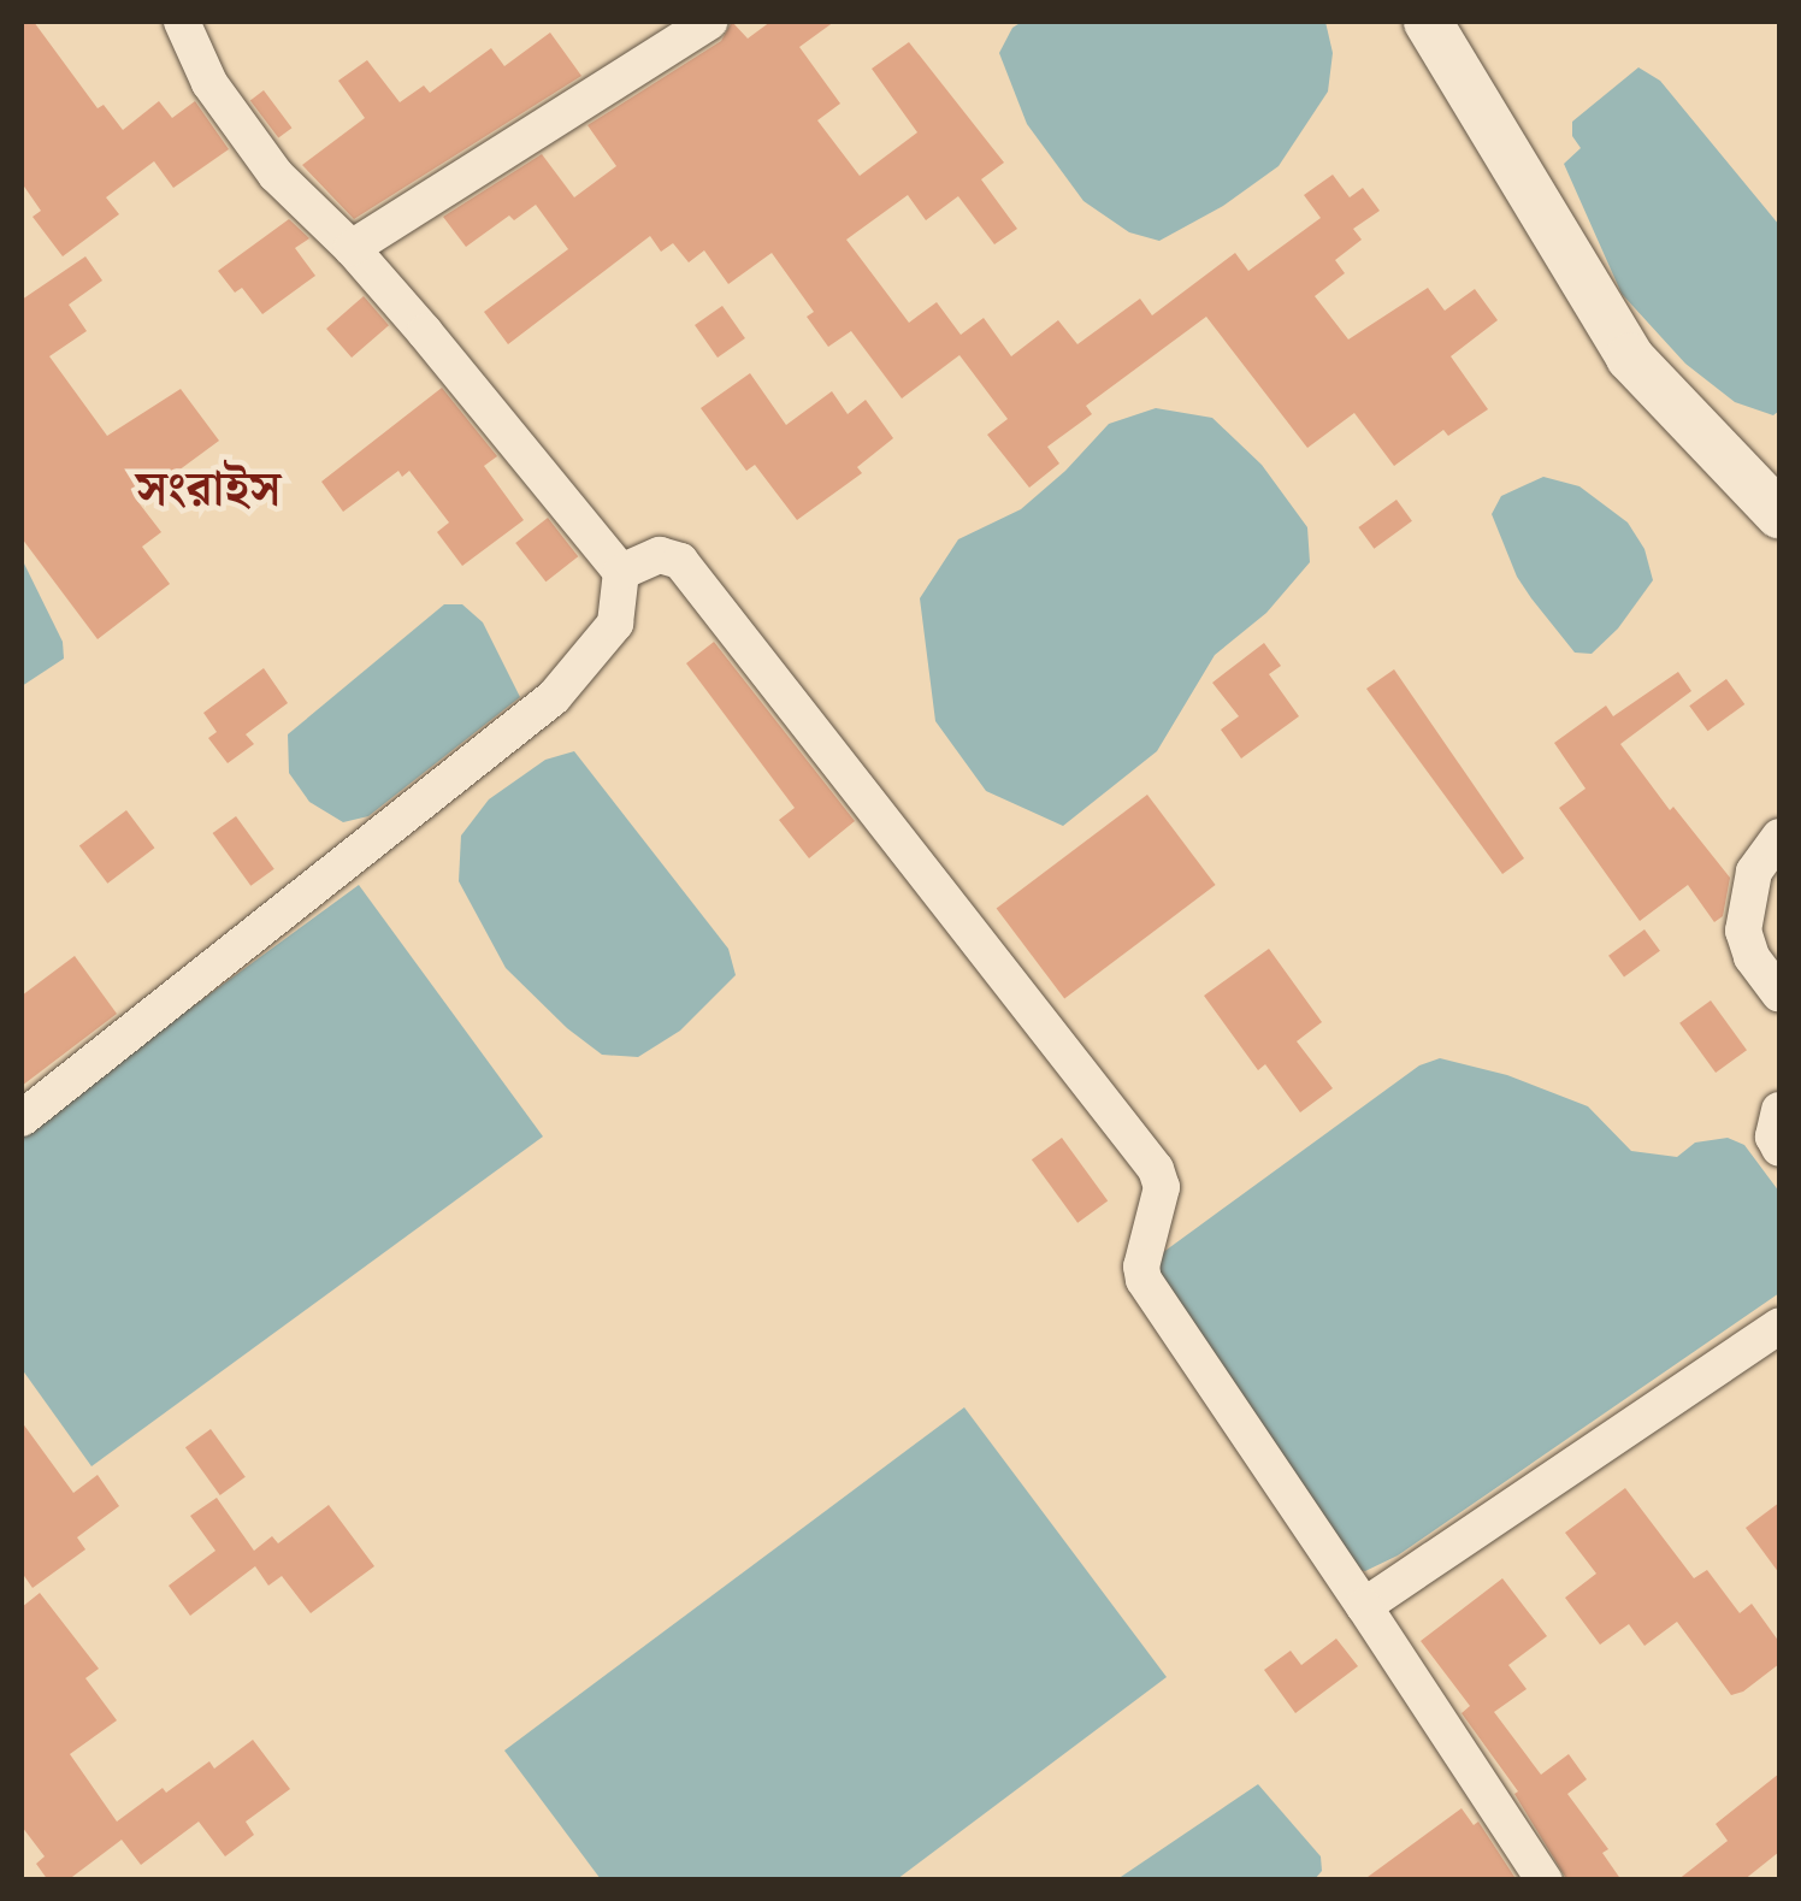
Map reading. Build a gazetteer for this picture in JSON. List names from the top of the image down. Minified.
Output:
{"districts":["সংরাইস"]}
